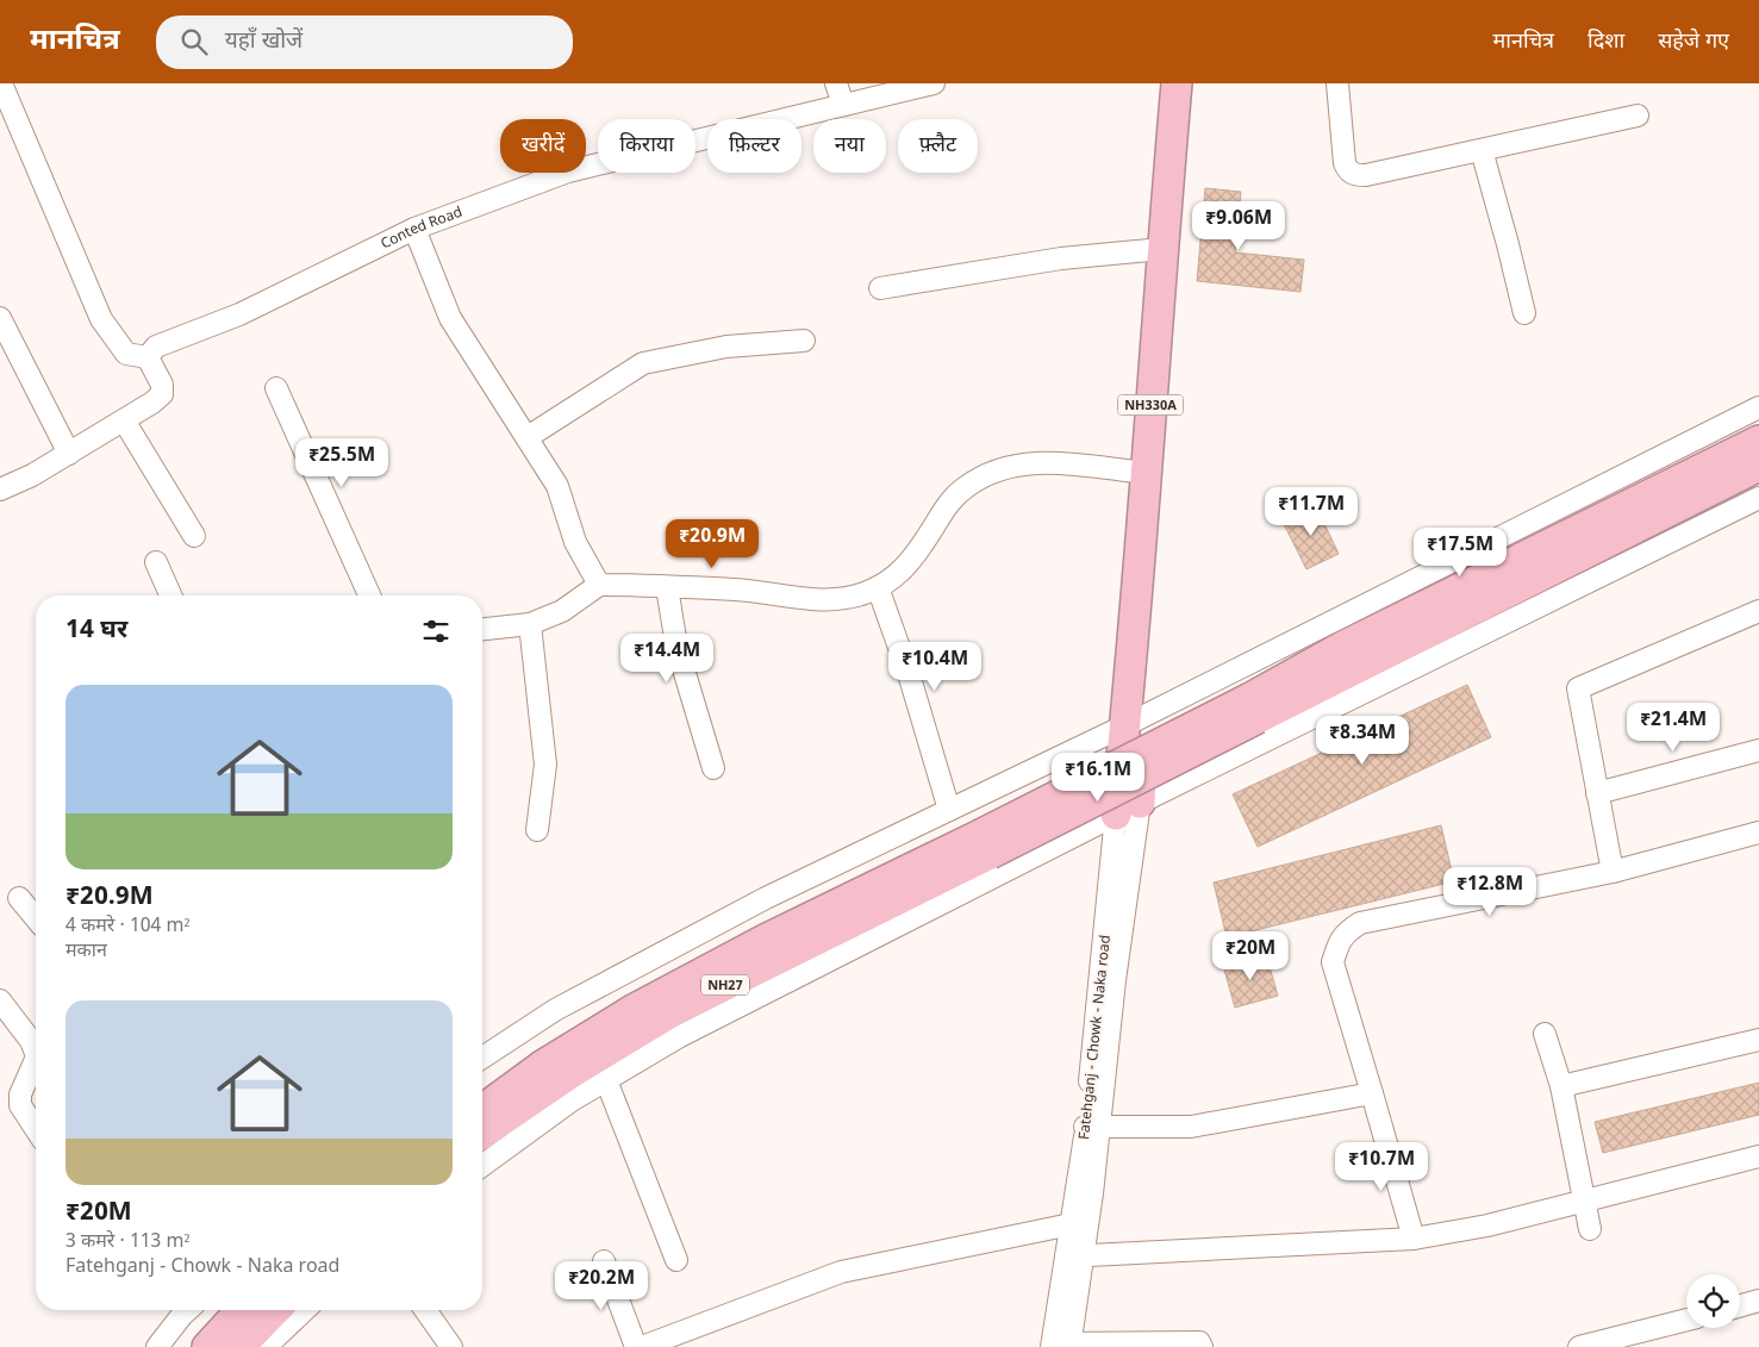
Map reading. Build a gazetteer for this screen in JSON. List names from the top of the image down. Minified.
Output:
{"streets":{"highway":["NH330A","NH27","Fatehganj - Chowk - Naka road"],"street":["Conted Road"]},"crossings":[["NH330A","Fatehganj - Chowk - Naka road"]],"page":{"header":"मानचित्र","search":"यहाँ खोजें","nav":["मानचित्र","दिशा","सहेजे गए"],"chip":["खरीदें","किराया","फ़िल्टर","नया","फ़्लैट"],"price":["₹9.06M","₹25.5M","₹11.7M","₹20.9M","₹17.5M","₹14.4M","₹10.4M","₹21.4M","₹8.34M","₹16.1M","₹12.8M","₹20M","₹10.7M","₹20.2M"],"heading":"14 घर","list":[{"name":"₹20.9M","note":"4 कमरे · 104 m² · मकान"},{"name":"₹20M","note":"3 कमरे · 113 m² · Fatehganj - Chowk - Naka road"}]}}
